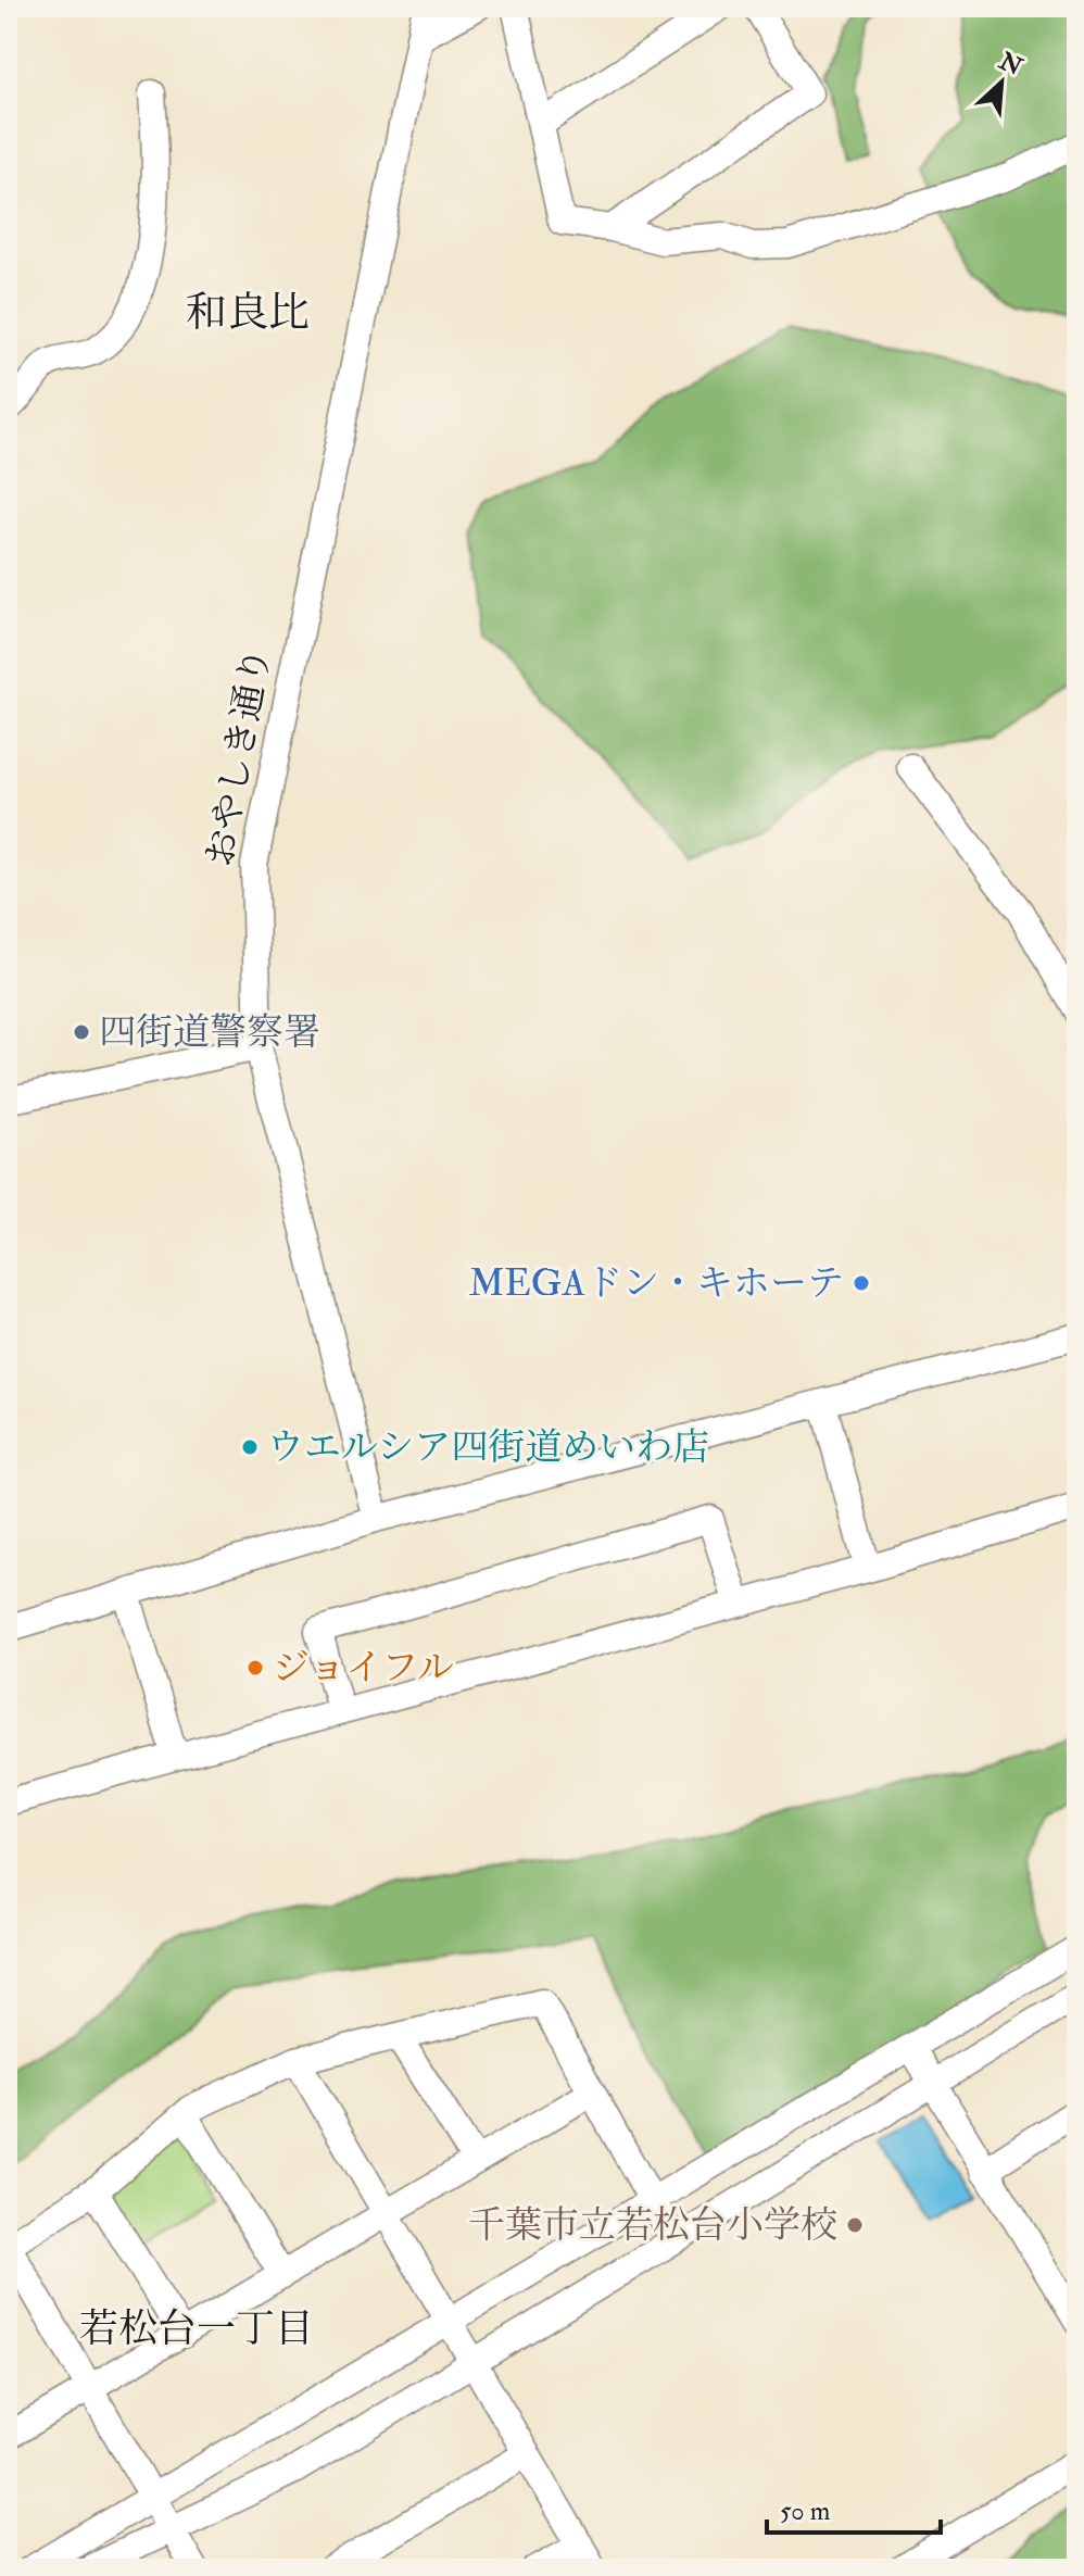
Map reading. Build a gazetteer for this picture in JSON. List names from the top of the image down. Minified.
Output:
{"streets":{"street":["おやしき通り"]},"districts":["和良比","若松台一丁目"],"places":["四街道警察署","MEGAドン・キホーテ","ウエルシア四街道めいわ店","ジョイフル","千葉市立若松台小学校"],"scale_bar":"50 m","north":"top right"}
